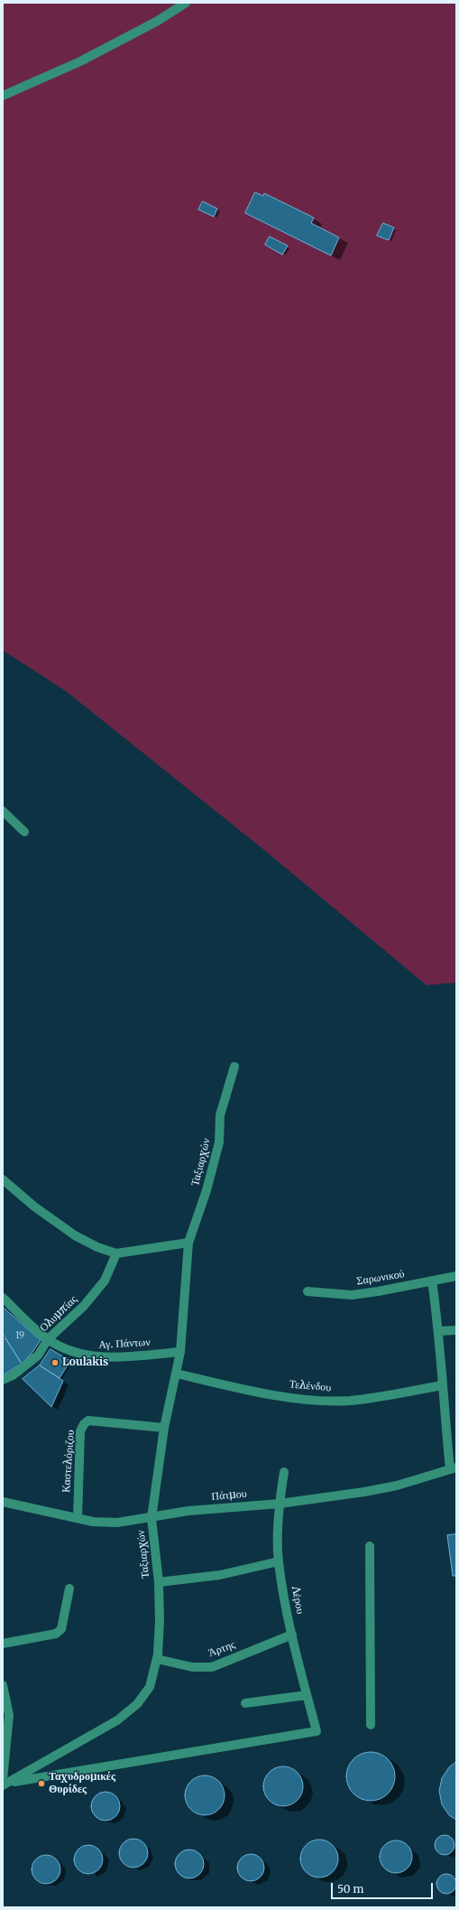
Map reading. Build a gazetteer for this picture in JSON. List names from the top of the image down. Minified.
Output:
{"streets":{"street":["Ταξιαρχών","Σαρωνικού","Ολυμπίας","Αγ. Πάντων","Τελένδου","Καστελόριζου","Πάτμου","Λέρου","Άρτης"]},"crossings":[["Ταξιαρχών","Αγ. Πάντων"],["Ταξιαρχών","Τελένδου"],["Ταξιαρχών","Καστελόριζου"],["Ταξιαρχών","Πάτμου"],["Ταξιαρχών","Λέρου"],["Ταξιαρχών","Άρτης"],["Ολυμπίας","Αγ. Πάντων"],["Καστελόριζου","Πάτμου"],["Πάτμου","Λέρου"],["Λέρου","Άρτης"]],"places":["Loulakis","Ταχυδρομικές Θυρίδες"],"house_numbers":["19"],"scale_bar":"50 m"}
